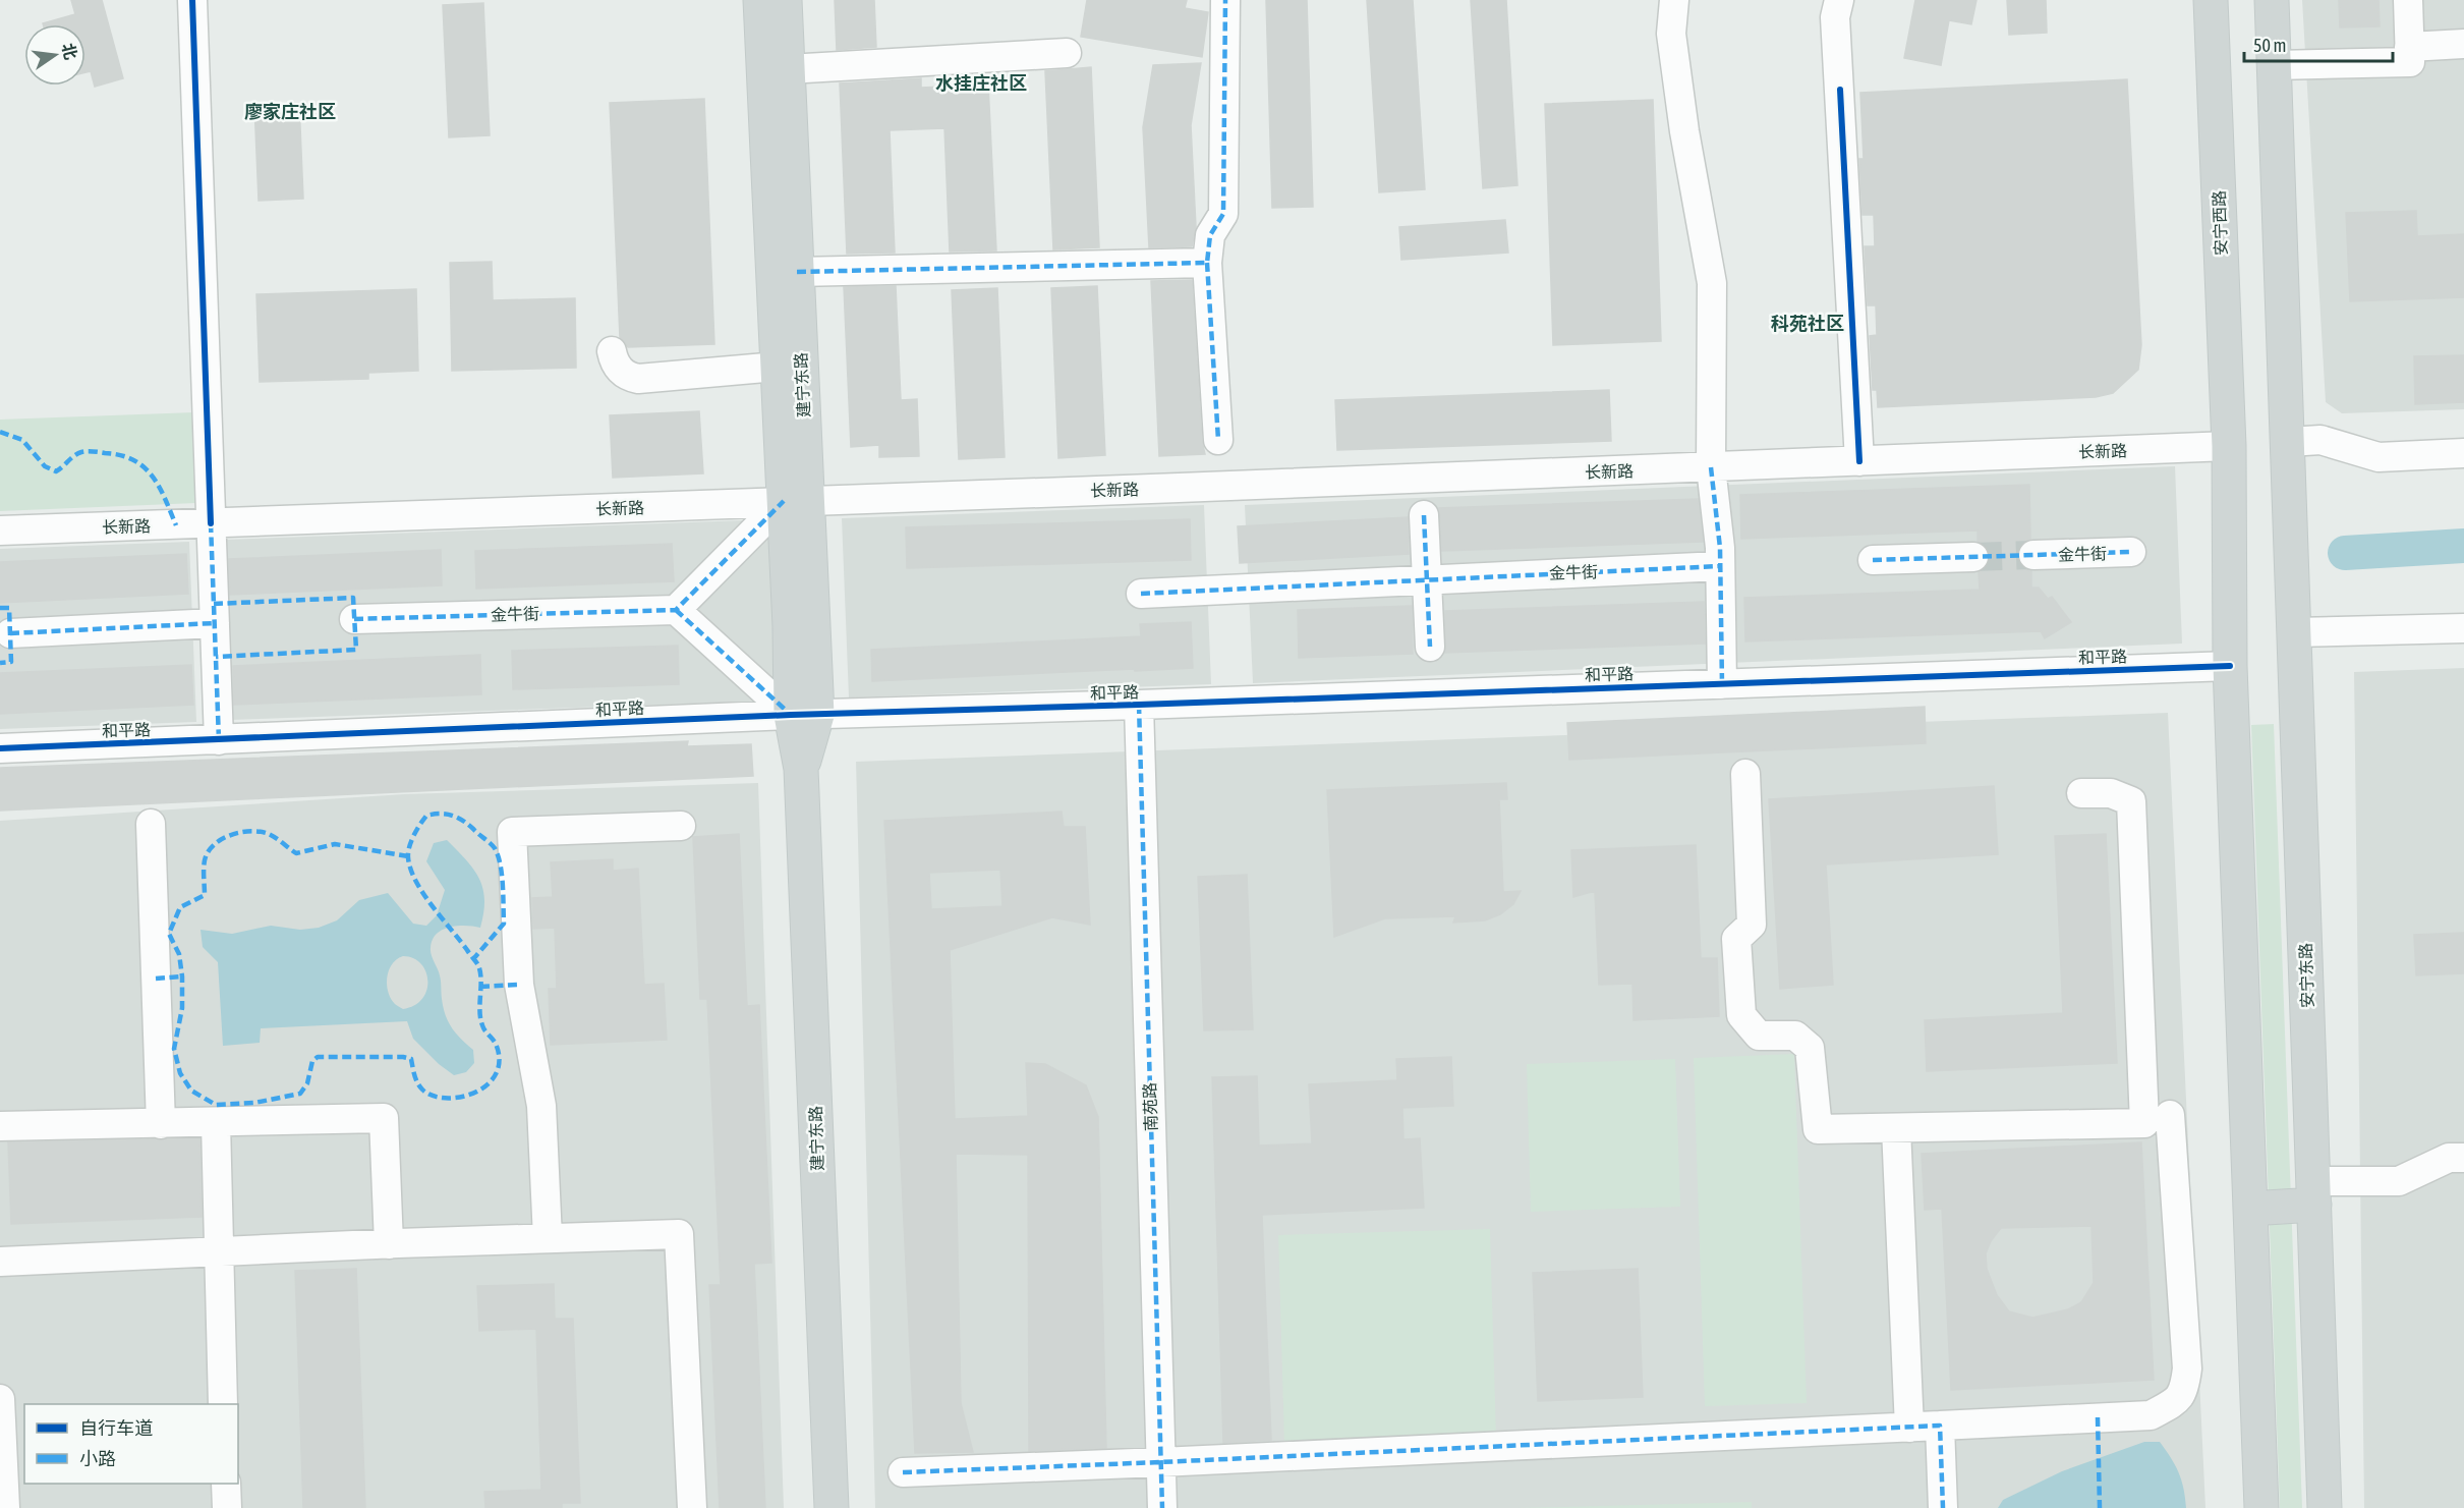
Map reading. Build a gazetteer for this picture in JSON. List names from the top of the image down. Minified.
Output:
{"streets":{"main road":["安宁西路","建宁东路","安宁东路"],"street":["长新路","金牛街","和平路","南苑路"]},"crossings":[["安宁西路","长新路"],["建宁东路","长新路"],["建宁东路","和平路"],["和平路","南苑路"]],"districts":["水挂庄社区","廖家庄社区","科苑社区"],"legend":["自行车道","小路"],"scale_bar":"50 m","north":"right"}
